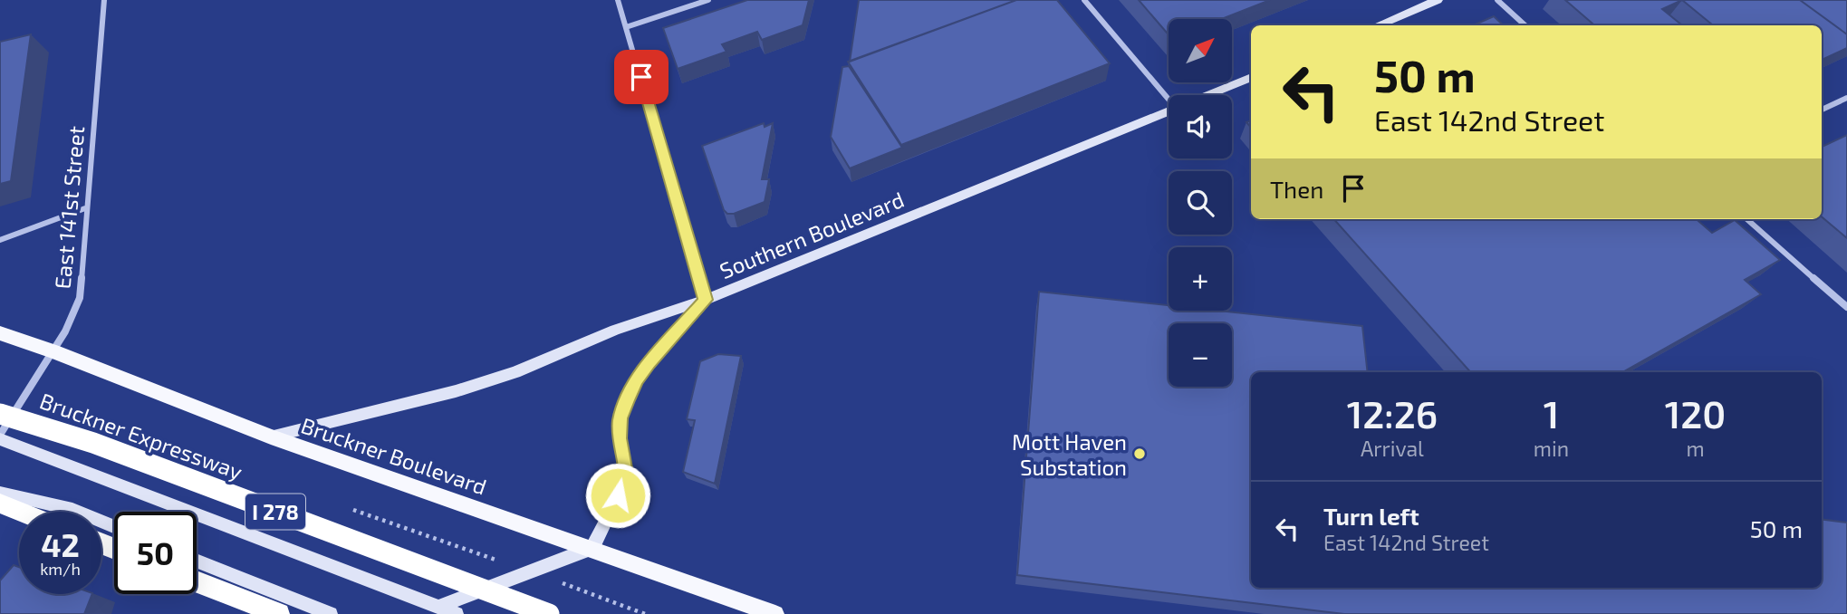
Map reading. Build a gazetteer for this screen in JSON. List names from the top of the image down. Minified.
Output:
{"streets":{"highway":["Bruckner Expressway","I 278"],"main road":["Southern Boulevard","Bruckner Boulevard"],"street":["East 141st Street"]},"crossings":[["East 141st Street","Bruckner Boulevard"],["Southern Boulevard","Bruckner Boulevard"]],"places":["Mott Haven Substation"],"north":"top right","page":{"map_buttons":["+","−"],"turn":["50 m","East 142nd Street"],"then":"Then","eta":["12:26","Arrival","1","min","120","m"],"list":[{"name":"Turn left","note":"East 142nd Street","value":"50 m"}],"speed":"42 km/h","limit":"50"}}
